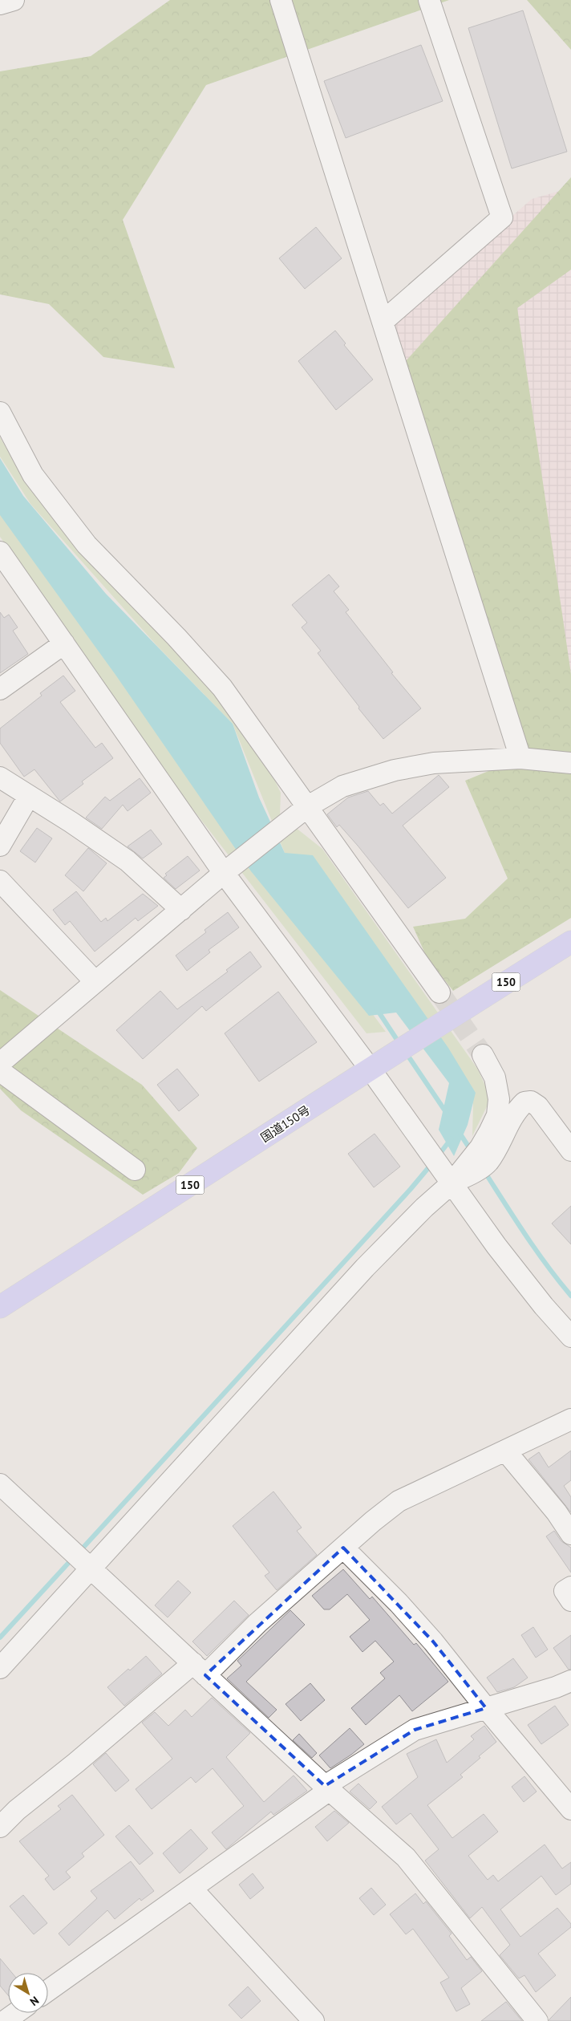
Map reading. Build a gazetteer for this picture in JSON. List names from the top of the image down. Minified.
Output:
{"streets":{"highway":["150","国道150号"]},"north":"bottom right"}
